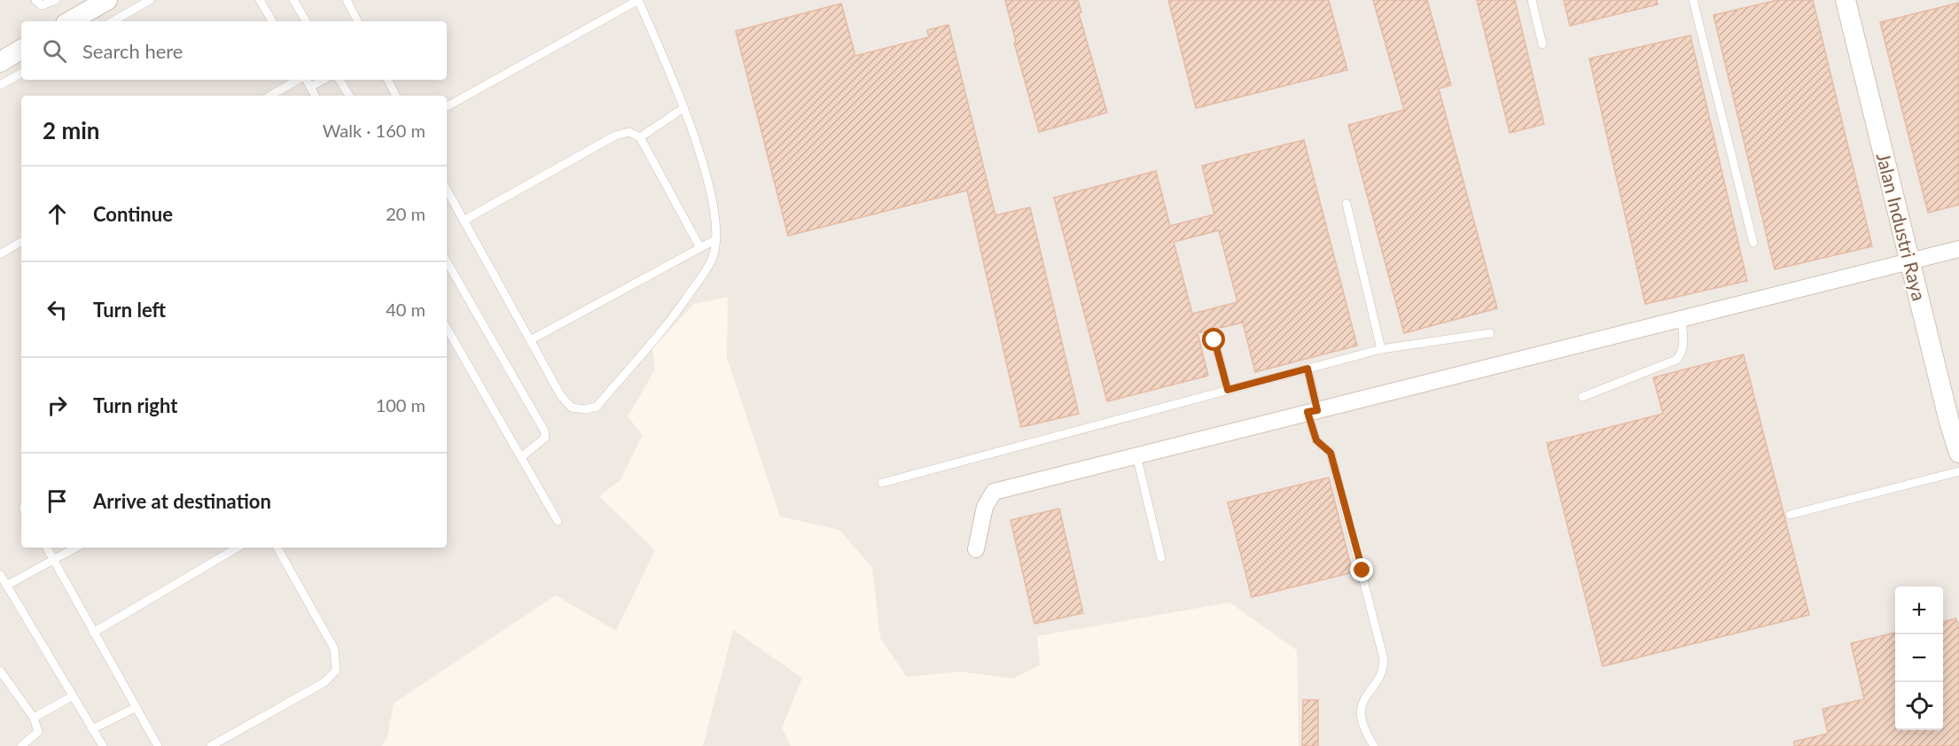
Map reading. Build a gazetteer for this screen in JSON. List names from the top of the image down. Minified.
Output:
{"streets":{"street":["Jalan Industri Raya"]},"page":{"search":"Search here","heading":["2 min","Walk · 160 m"],"list":[["Continue","20 m"],["Turn left","40 m"],["Turn right","100 m"],"Arrive at destination"],"map_buttons":["+","−"]}}
